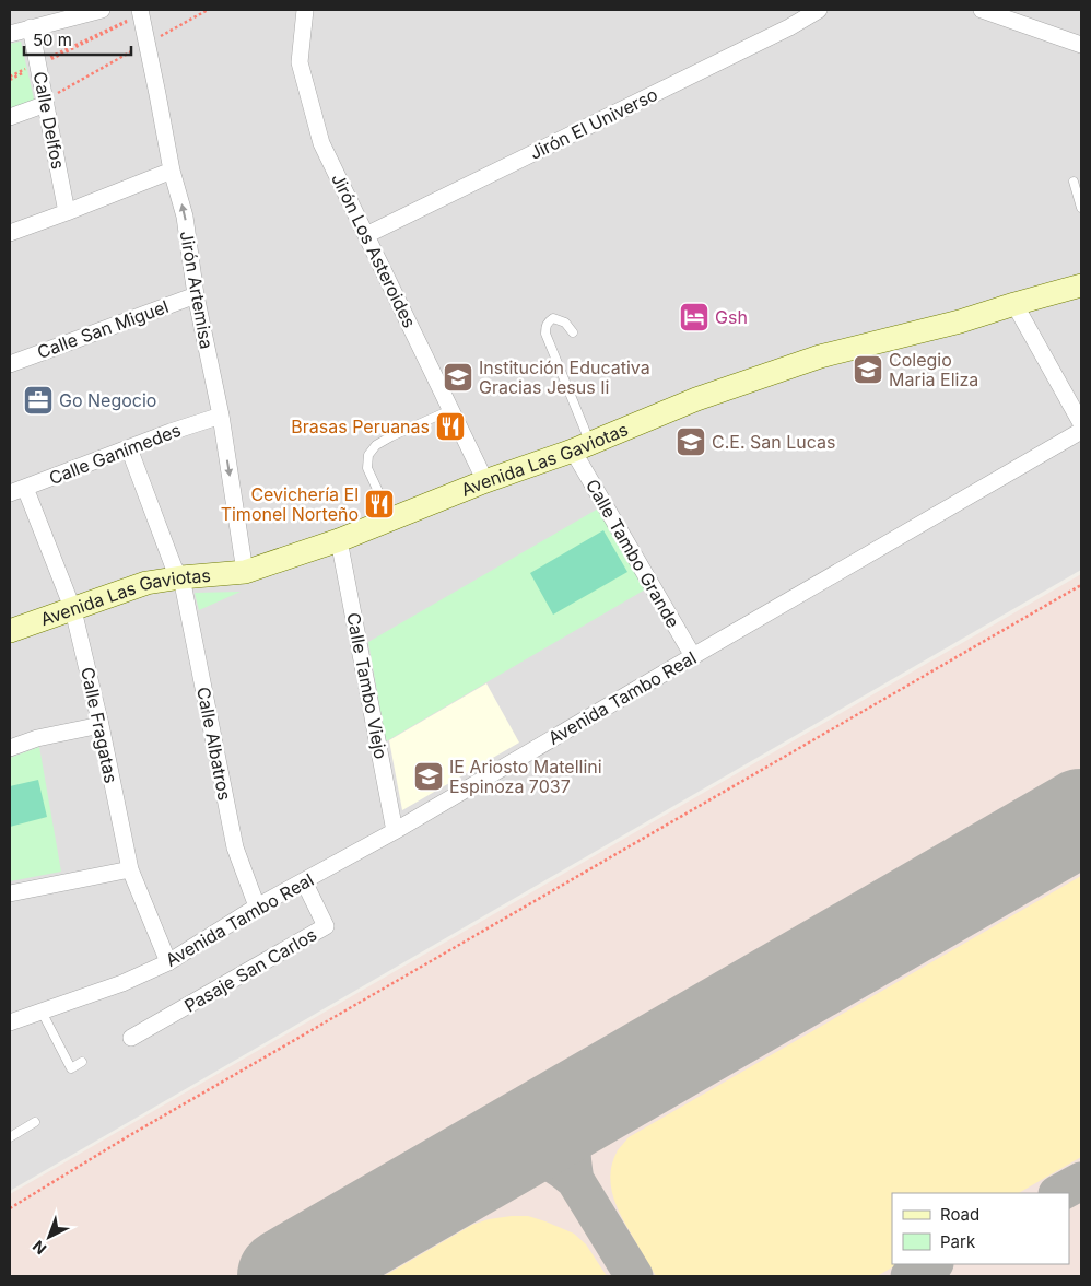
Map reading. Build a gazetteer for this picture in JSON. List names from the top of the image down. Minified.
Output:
{"streets":{"street":["Calle Delfos","Jirón El Universo","Jirón Los Asteroides","Jirón Artemisa","Calle San Miguel","Calle Ganímedes","Avenida Las Gaviotas","Calle Tambo Grande","Calle Tambo Viejo","Avenida Tambo Real","Calle Fragatas","Calle Albatros","Pasaje San Carlos"]},"crossings":[["Jirón El Universo","Jirón Los Asteroides"],["Jirón Los Asteroides","Avenida Las Gaviotas"],["Jirón Artemisa","Calle San Miguel"],["Jirón Artemisa","Calle Ganímedes"],["Jirón Artemisa","Avenida Las Gaviotas"],["Calle Ganímedes","Calle Fragatas"],["Calle Ganímedes","Calle Albatros"],["Avenida Las Gaviotas","Calle Tambo Grande"],["Avenida Las Gaviotas","Calle Tambo Viejo"],["Avenida Las Gaviotas","Calle Fragatas"],["Avenida Las Gaviotas","Calle Albatros"],["Calle Tambo Grande","Avenida Tambo Real"],["Calle Tambo Viejo","Avenida Tambo Real"],["Avenida Tambo Real","Calle Fragatas"],["Avenida Tambo Real","Calle Albatros"],["Avenida Tambo Real","Pasaje San Carlos"]],"places":{"hotel":["Gsh"],"school or university":["Colegio Maria Eliza","Institución Educativa Gracias Jesus Ii","C.E. San Lucas","IE Ariosto Matellini Espinoza 7037"],"office":["Go Negocio"],"restaurant":["Brasas Peruanas","Cevichería El Timonel Norteño"]},"legend":["Road","Park"],"scale_bar":"50 m","north":"bottom left"}
